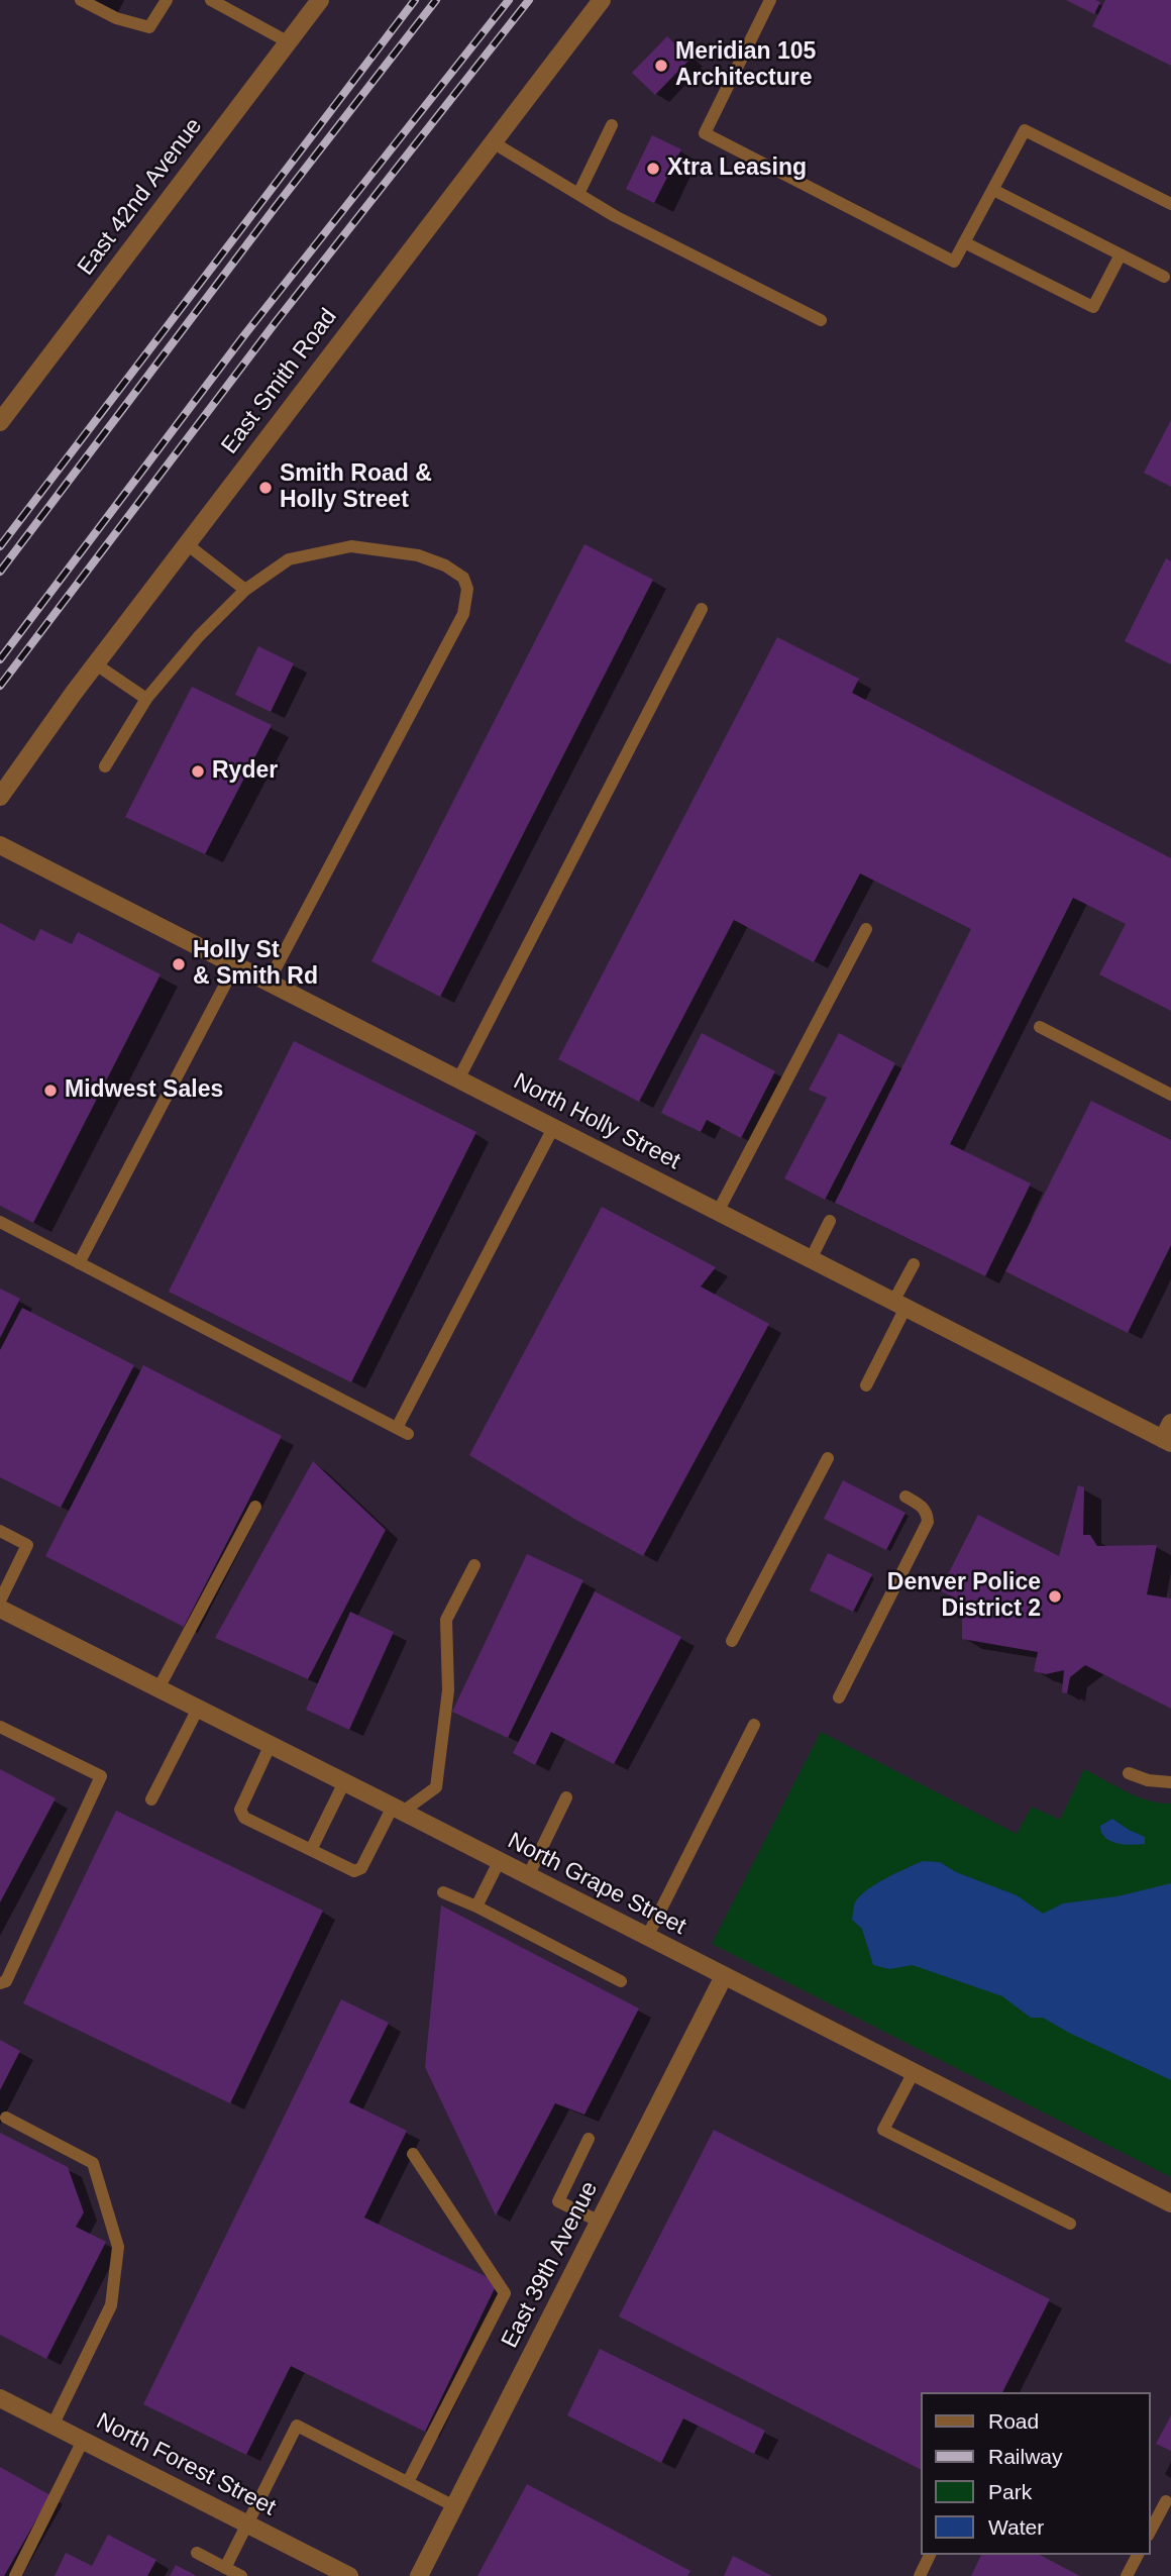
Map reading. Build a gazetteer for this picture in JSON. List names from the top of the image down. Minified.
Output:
{"streets":{"street":["East 42nd Avenue","East Smith Road","North Holly Street","North Grape Street","East 39th Avenue","North Forest Street"]},"crossings":[["North Grape Street","East 39th Avenue"]],"places":["Meridian 105 Architecture","Xtra Leasing","Smith Road & Holly Street","Ryder","Holly St & Smith Rd","Midwest Sales","Denver Police District 2"],"legend":["Road","Railway","Park","Water"]}
